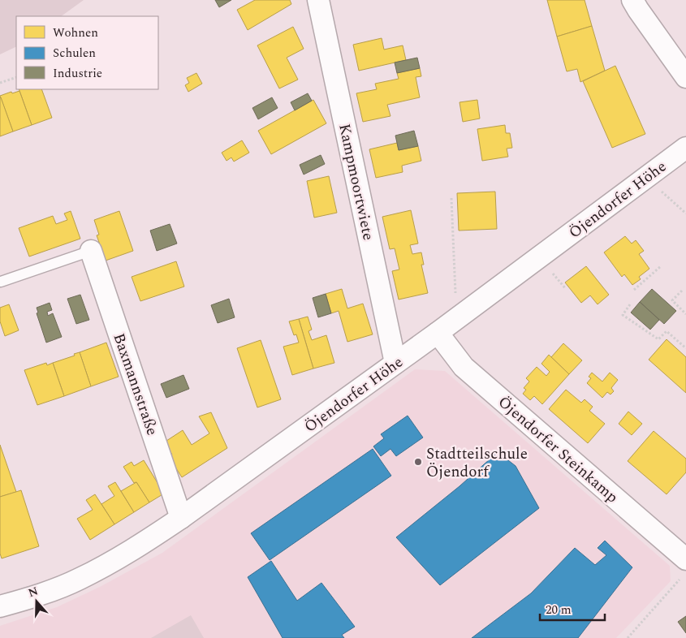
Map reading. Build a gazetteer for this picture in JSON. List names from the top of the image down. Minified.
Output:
{"streets":{"street":["Kampmoortwiete","Öjendorfer Höhe","Baxmannstraße","Öjendorfer Steinkamp"]},"crossings":[["Kampmoortwiete","Öjendorfer Höhe"],["Öjendorfer Höhe","Baxmannstraße"],["Öjendorfer Höhe","Öjendorfer Steinkamp"]],"places":["Stadtteilschule Öjendorf"],"legend":["Wohnen","Schulen","Industrie"],"scale_bar":"20 m","north":"top"}
